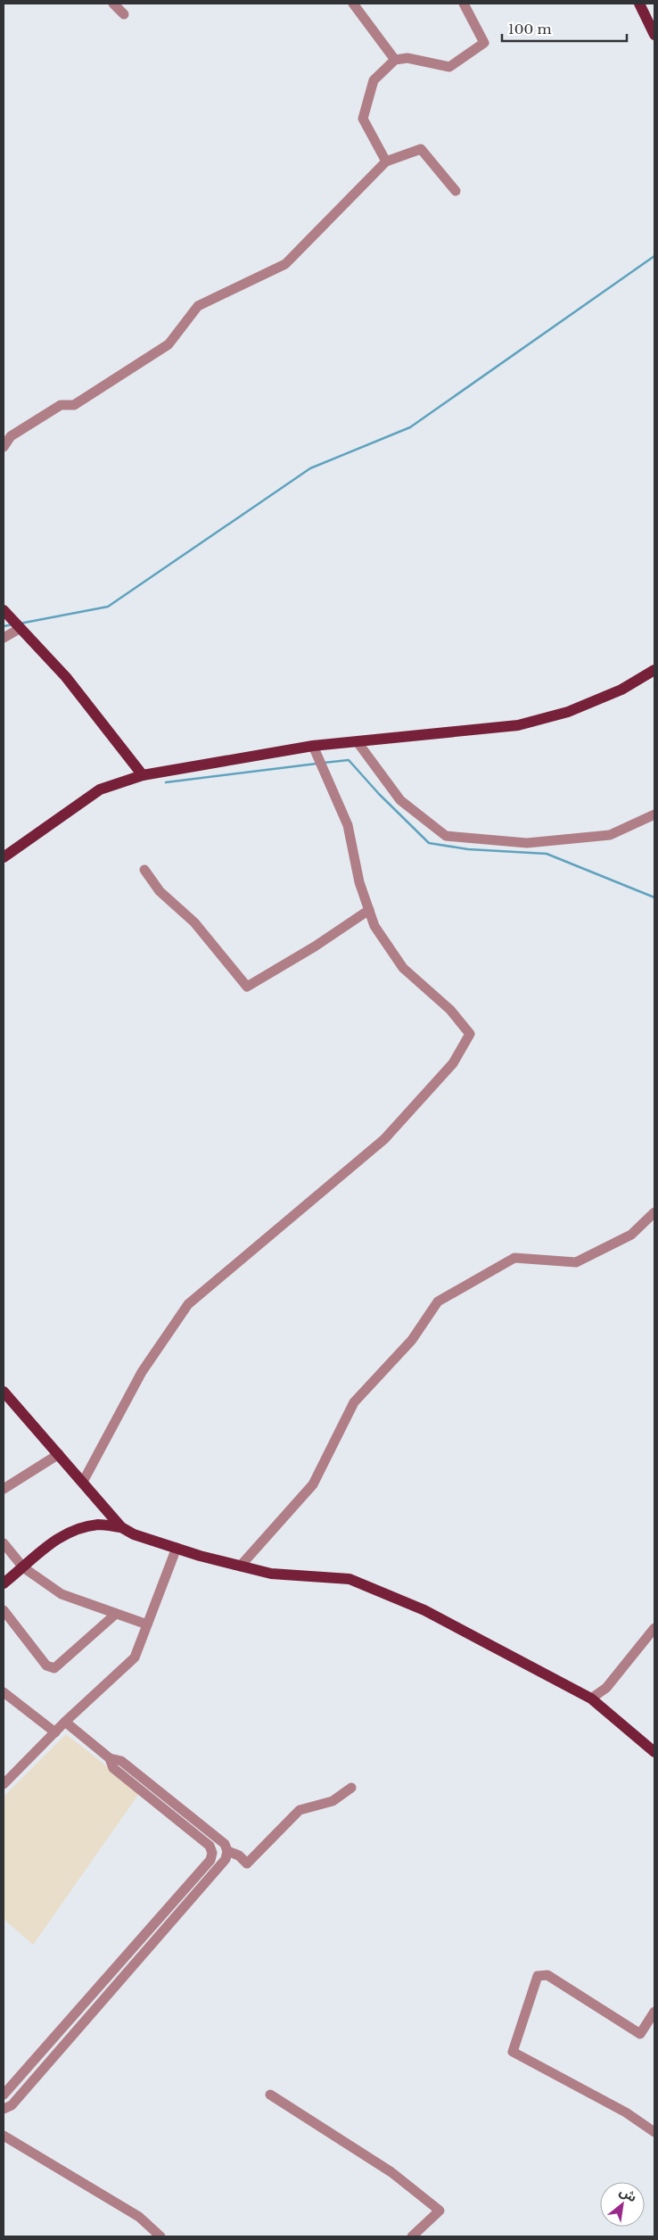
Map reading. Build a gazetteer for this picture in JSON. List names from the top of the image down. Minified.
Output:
{"scale_bar":"100 m","north":"top right"}
